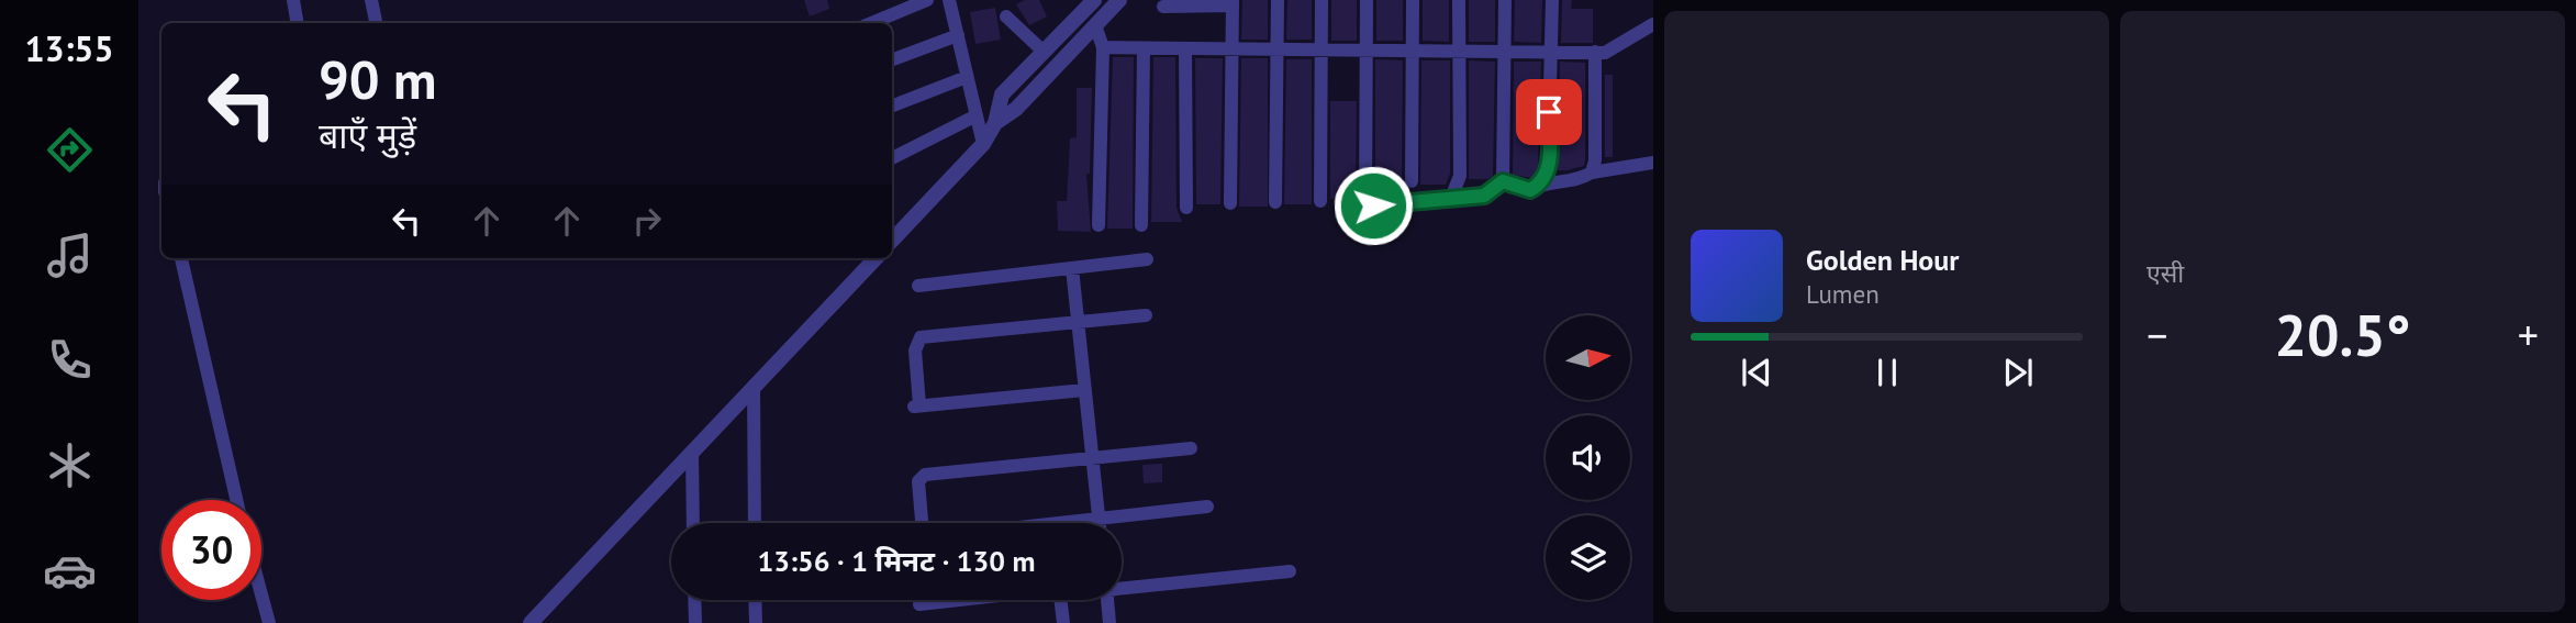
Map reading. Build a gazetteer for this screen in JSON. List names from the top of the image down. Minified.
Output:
{"north":"right","page":{"tabs":"13:55","tile":"एसी","turn":["90 m","बाएँ मुड़ें"],"song":["Golden Hour","Lumen"],"heat":["−","20.5°","+"],"limit":"30","trip":"13:56 · 1 मिनट · 130 m"}}
